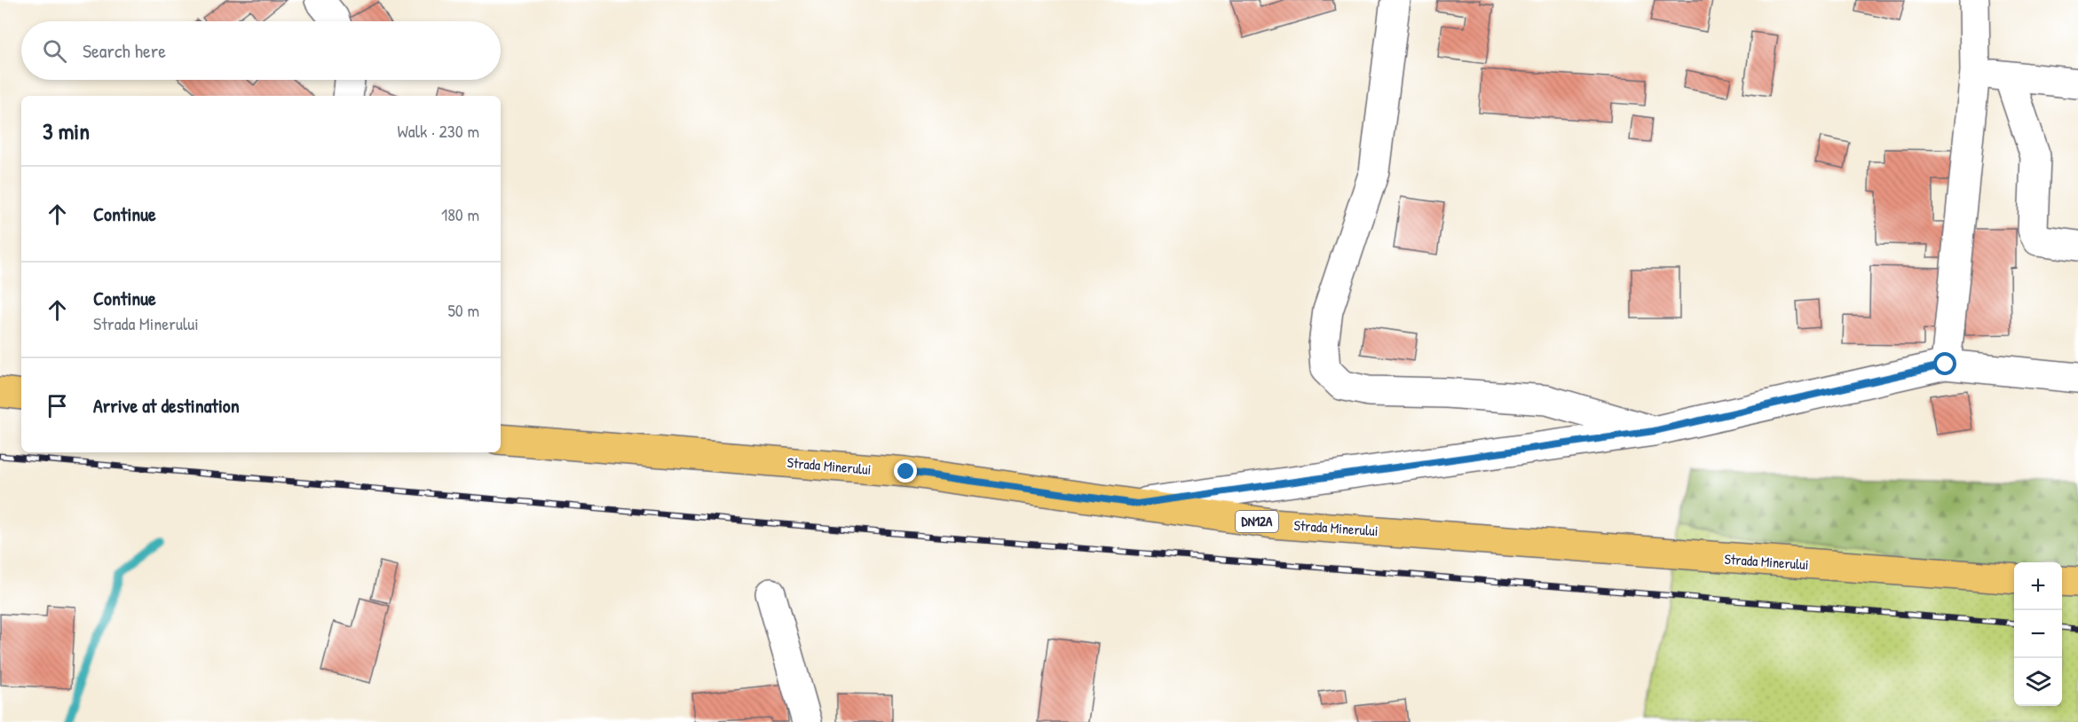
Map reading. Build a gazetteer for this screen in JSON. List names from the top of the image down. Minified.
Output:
{"streets":{"main road":["Strada Minerului","DN12A"]},"page":{"search":"Search here","heading":["3 min","Walk · 230 m"],"list":[["Continue","180 m"],["Continue","Strada Minerului","50 m"],"Arrive at destination"],"map_buttons":["+","−"]}}
